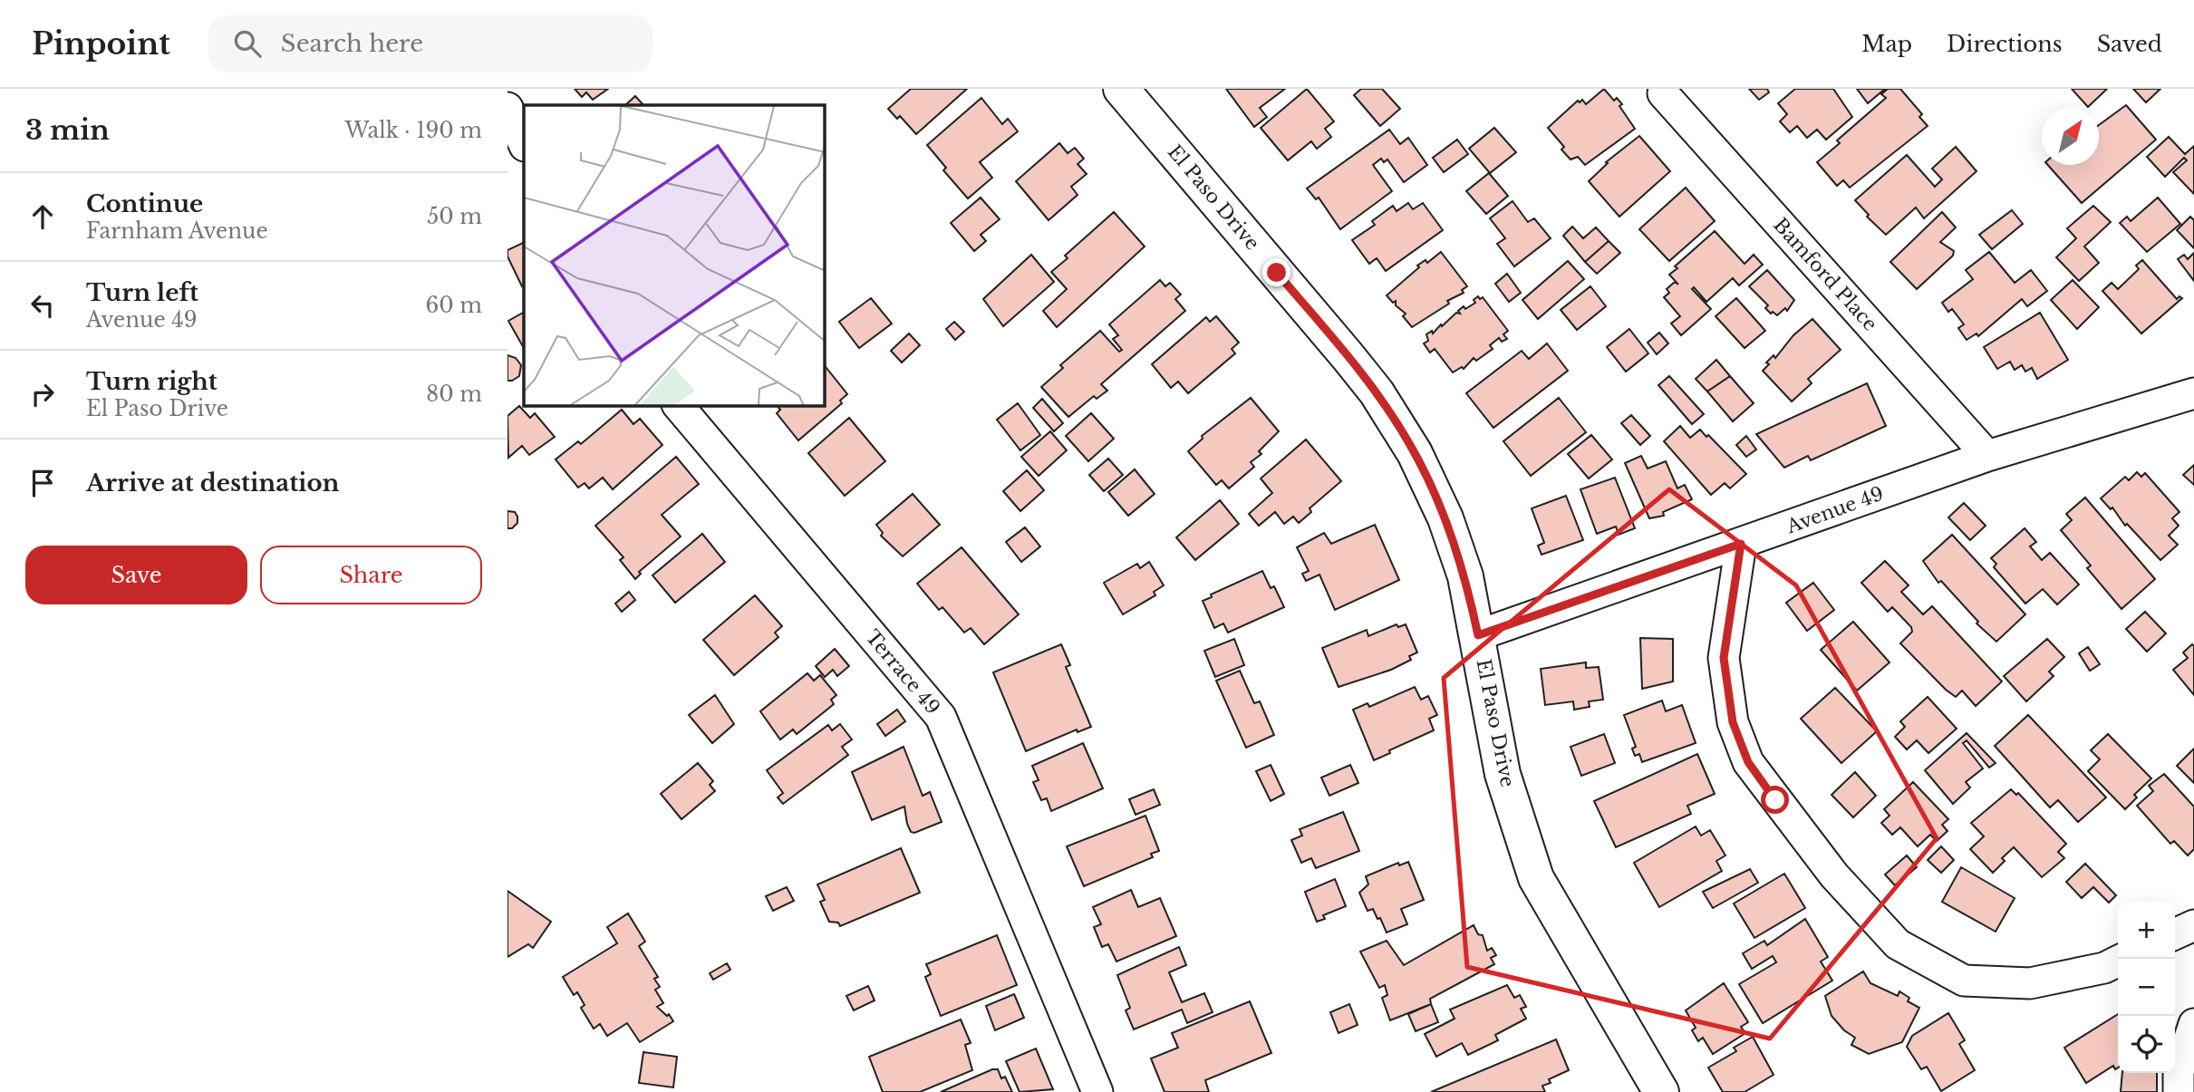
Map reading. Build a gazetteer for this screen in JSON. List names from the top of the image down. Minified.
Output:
{"streets":{"street":["El Paso Drive","Bamford Place","Avenue 49","Terrace 49"]},"crossings":[["El Paso Drive","Avenue 49"],["Bamford Place","Avenue 49"]],"north":"top right","page":{"header":"Pinpoint","search":"Search here","nav":["Map","Directions","Saved"],"heading":["3 min","Walk · 190 m"],"list":[["Continue","Farnham Avenue","50 m"],["Turn left","Avenue 49","60 m"],["Turn right","El Paso Drive","80 m"],"Arrive at destination"],"buttons":["Save","Share"],"map_buttons":["+","−"]}}
